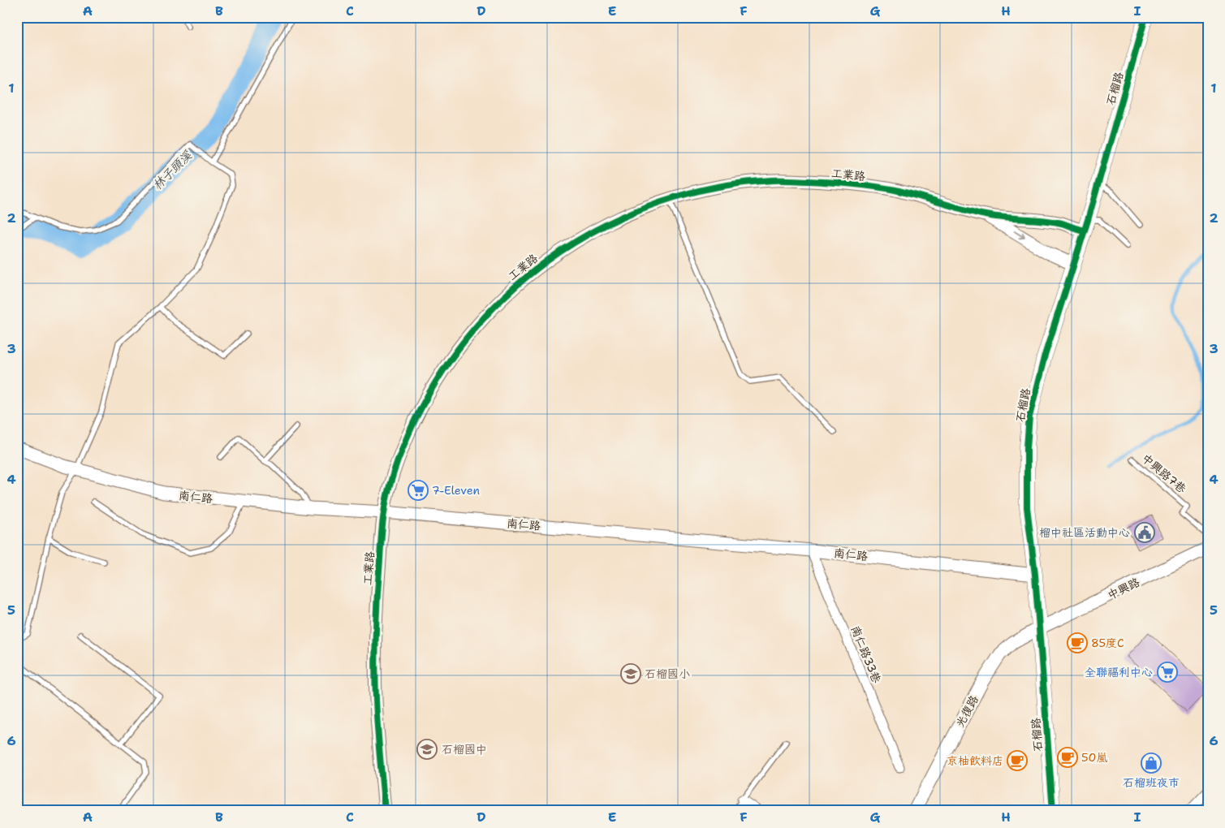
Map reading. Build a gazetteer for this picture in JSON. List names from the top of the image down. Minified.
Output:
{"streets":{"main road":["石榴路"],"street":["工業路","南仁路","中興路","南仁路33巷","光復路"],"lane":["中興路7巷"]},"crossings":[["石榴路","工業路"],["石榴路","南仁路"],["石榴路","中興路"],["石榴路","光復路"],["工業路","南仁路"],["南仁路","南仁路33巷"],["中興路","光復路"]],"water":["林子頭溪"],"places":{"supermarket":["7-Eleven","全聯福利中心"],"public building":["榴中社區活動中心"],"cafe":["85度C","50嵐","京柚飲料店"],"school or university":["石榴國小","石榴國中"],"shop":["石榴班夜市"]},"grid":{"columns":["A","B","C","D","E","F","G","H","I"],"rows":["1","2","3","4","5","6"]}}
